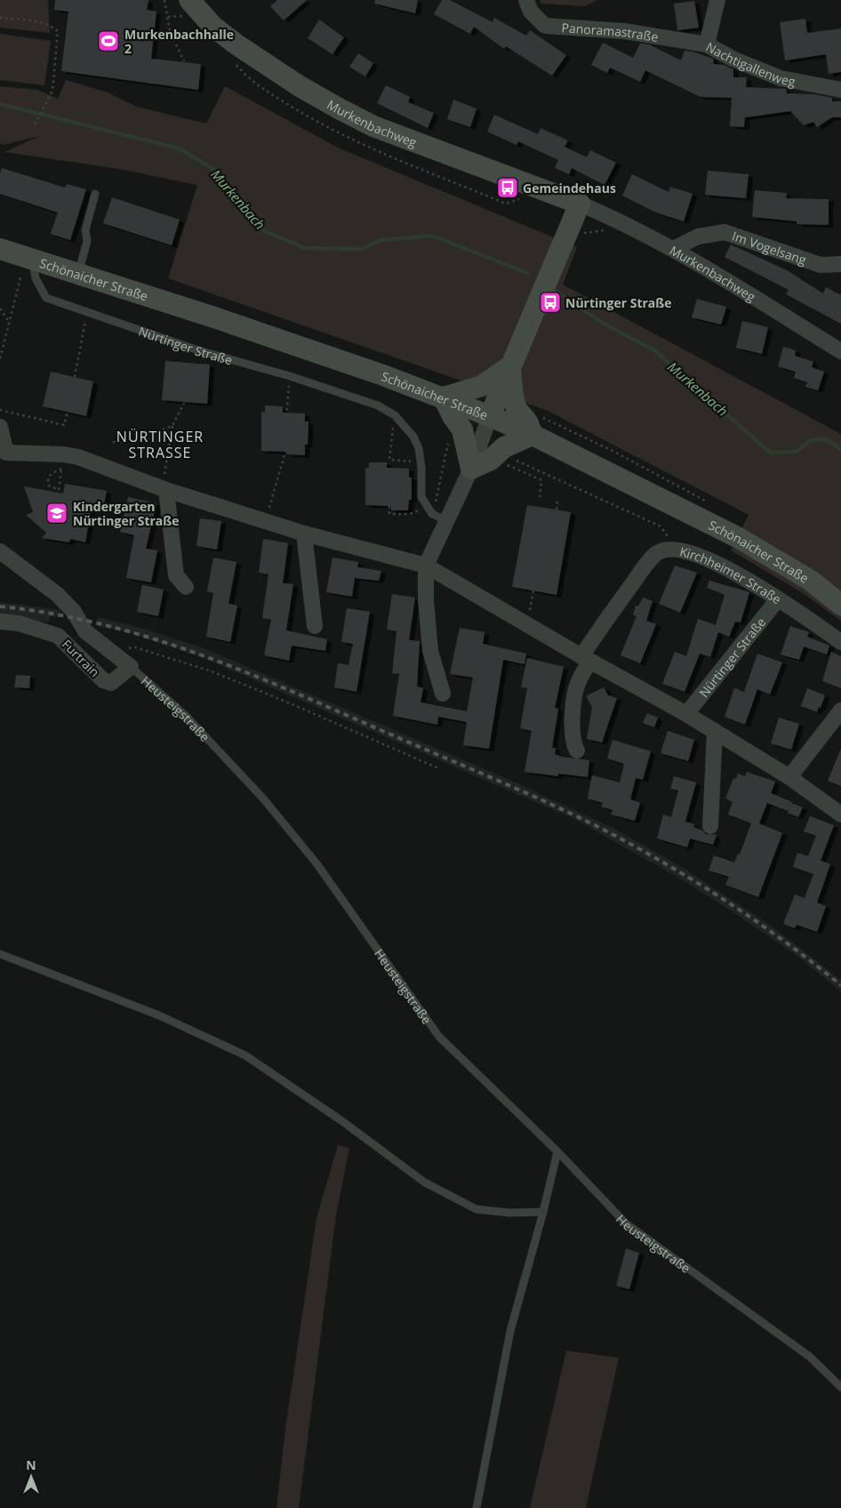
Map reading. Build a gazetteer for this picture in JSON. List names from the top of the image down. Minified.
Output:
{"streets":{"main road":["Murkenbachweg","Schönaicher Straße"],"street":["Panoramastraße","Nachtigallenweg","Im Vogelsang","Nürtinger Straße","Kirchheimer Straße","Furtrain","Heusteigstraße"]},"crossings":[["Panoramastraße","Nachtigallenweg"],["Murkenbachweg","Im Vogelsang"],["Schönaicher Straße","Nürtinger Straße"],["Nürtinger Straße","Kirchheimer Straße"],["Furtrain","Heusteigstraße"]],"districts":["NÜRTINGER STRASSE"],"water":["Murkenbach"],"places":{"sports":["Murkenbachhalle 2"],"bus stop":["Gemeindehaus","Nürtinger Straße"],"school or university":["Kindergarten Nürtinger Straße"]},"north":"top"}
